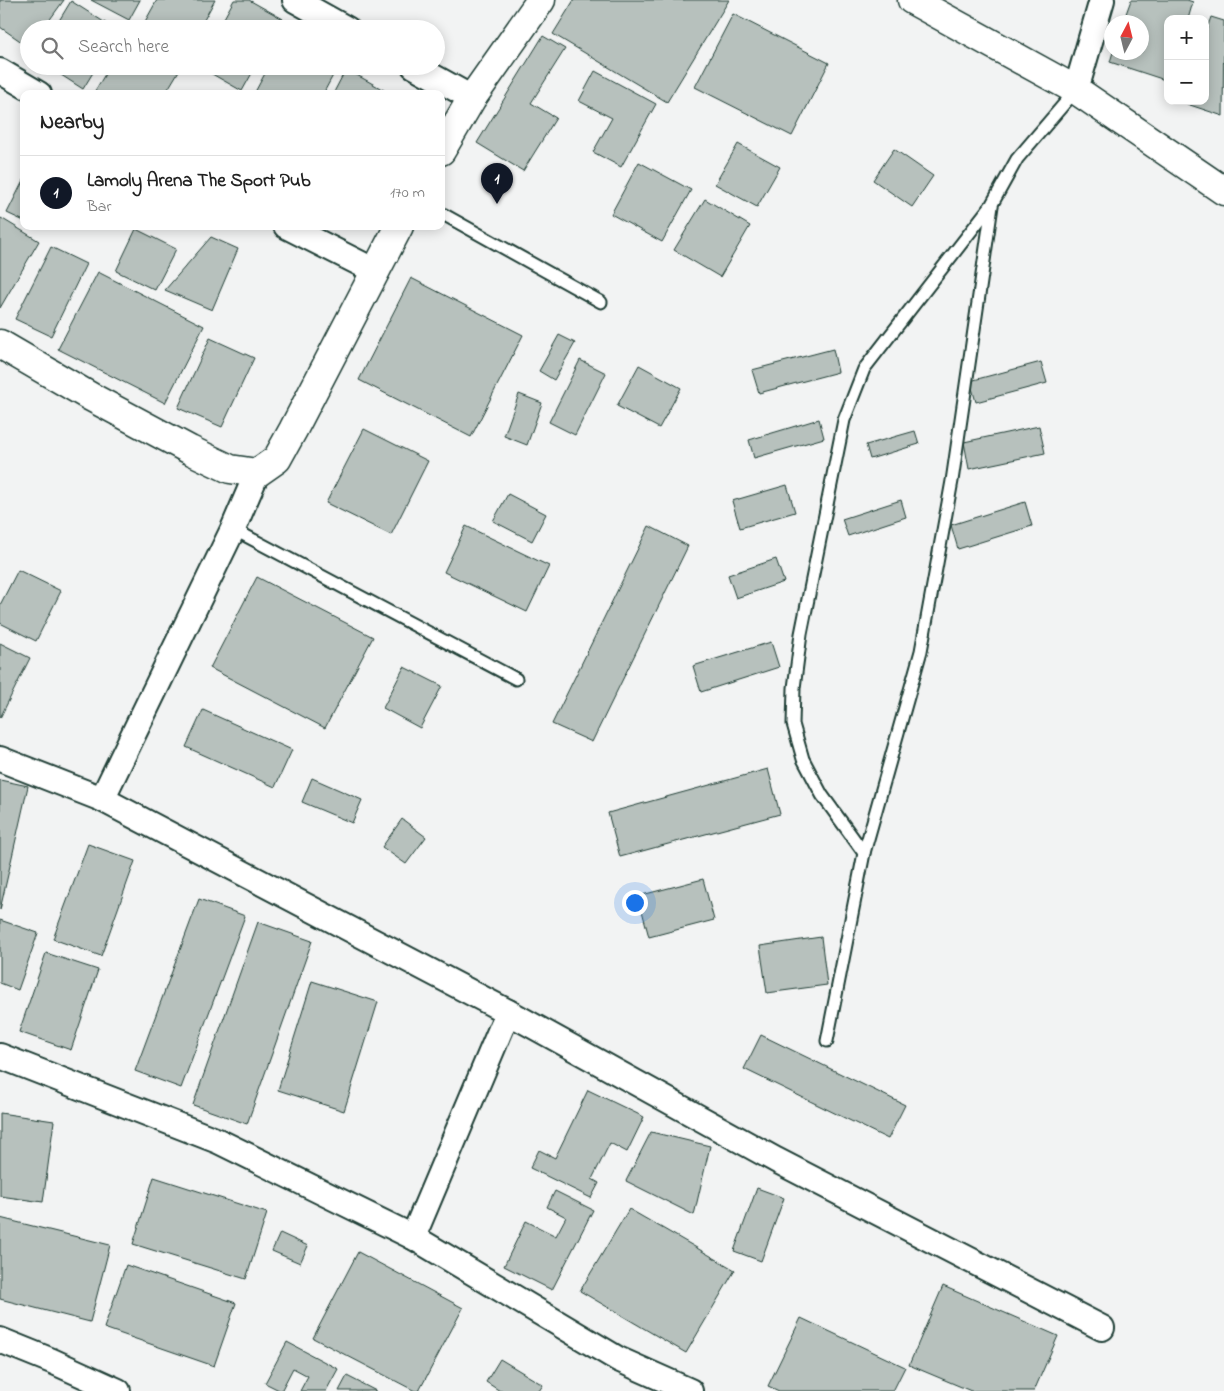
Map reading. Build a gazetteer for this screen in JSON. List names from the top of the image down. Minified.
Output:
{"north":"top","page":{"map_buttons":["+","−"],"search":"Search here","heading":"Nearby","list":[{"mark":"1","name":"Lamoly Arena The Sport Pub","note":"Bar","value":"170 m"}],"pins":"1"}}
